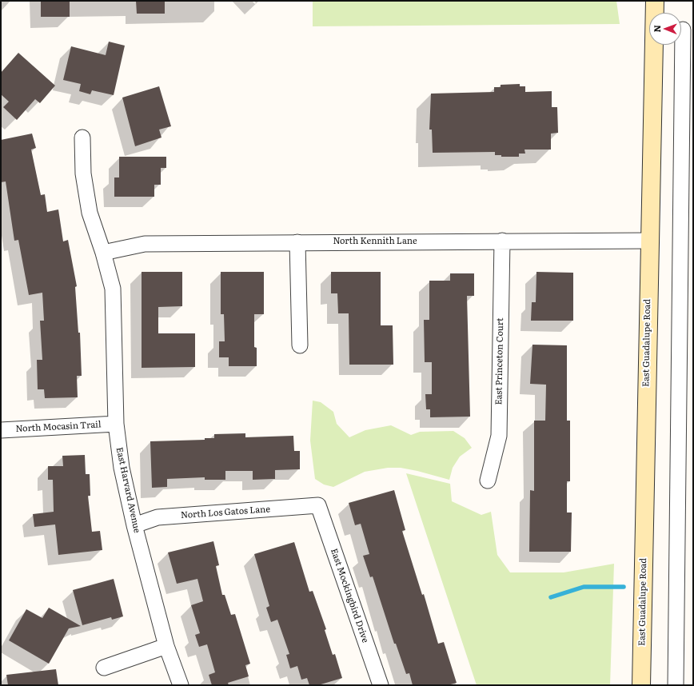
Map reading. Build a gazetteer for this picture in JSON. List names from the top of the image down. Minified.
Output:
{"streets":{"main road":["East Guadalupe Road"],"street":["North Kennith Lane","East Princeton Court","North Mocasin Trail","East Harvard Avenue","North Los Gatos Lane","East Mockingbird Drive"]},"crossings":[["North Kennith Lane","East Guadalupe Road"],["North Kennith Lane","East Princeton Court"],["North Kennith Lane","East Harvard Avenue"],["North Mocasin Trail","East Harvard Avenue"],["East Harvard Avenue","North Los Gatos Lane"],["North Los Gatos Lane","East Mockingbird Drive"]],"north":"left"}
